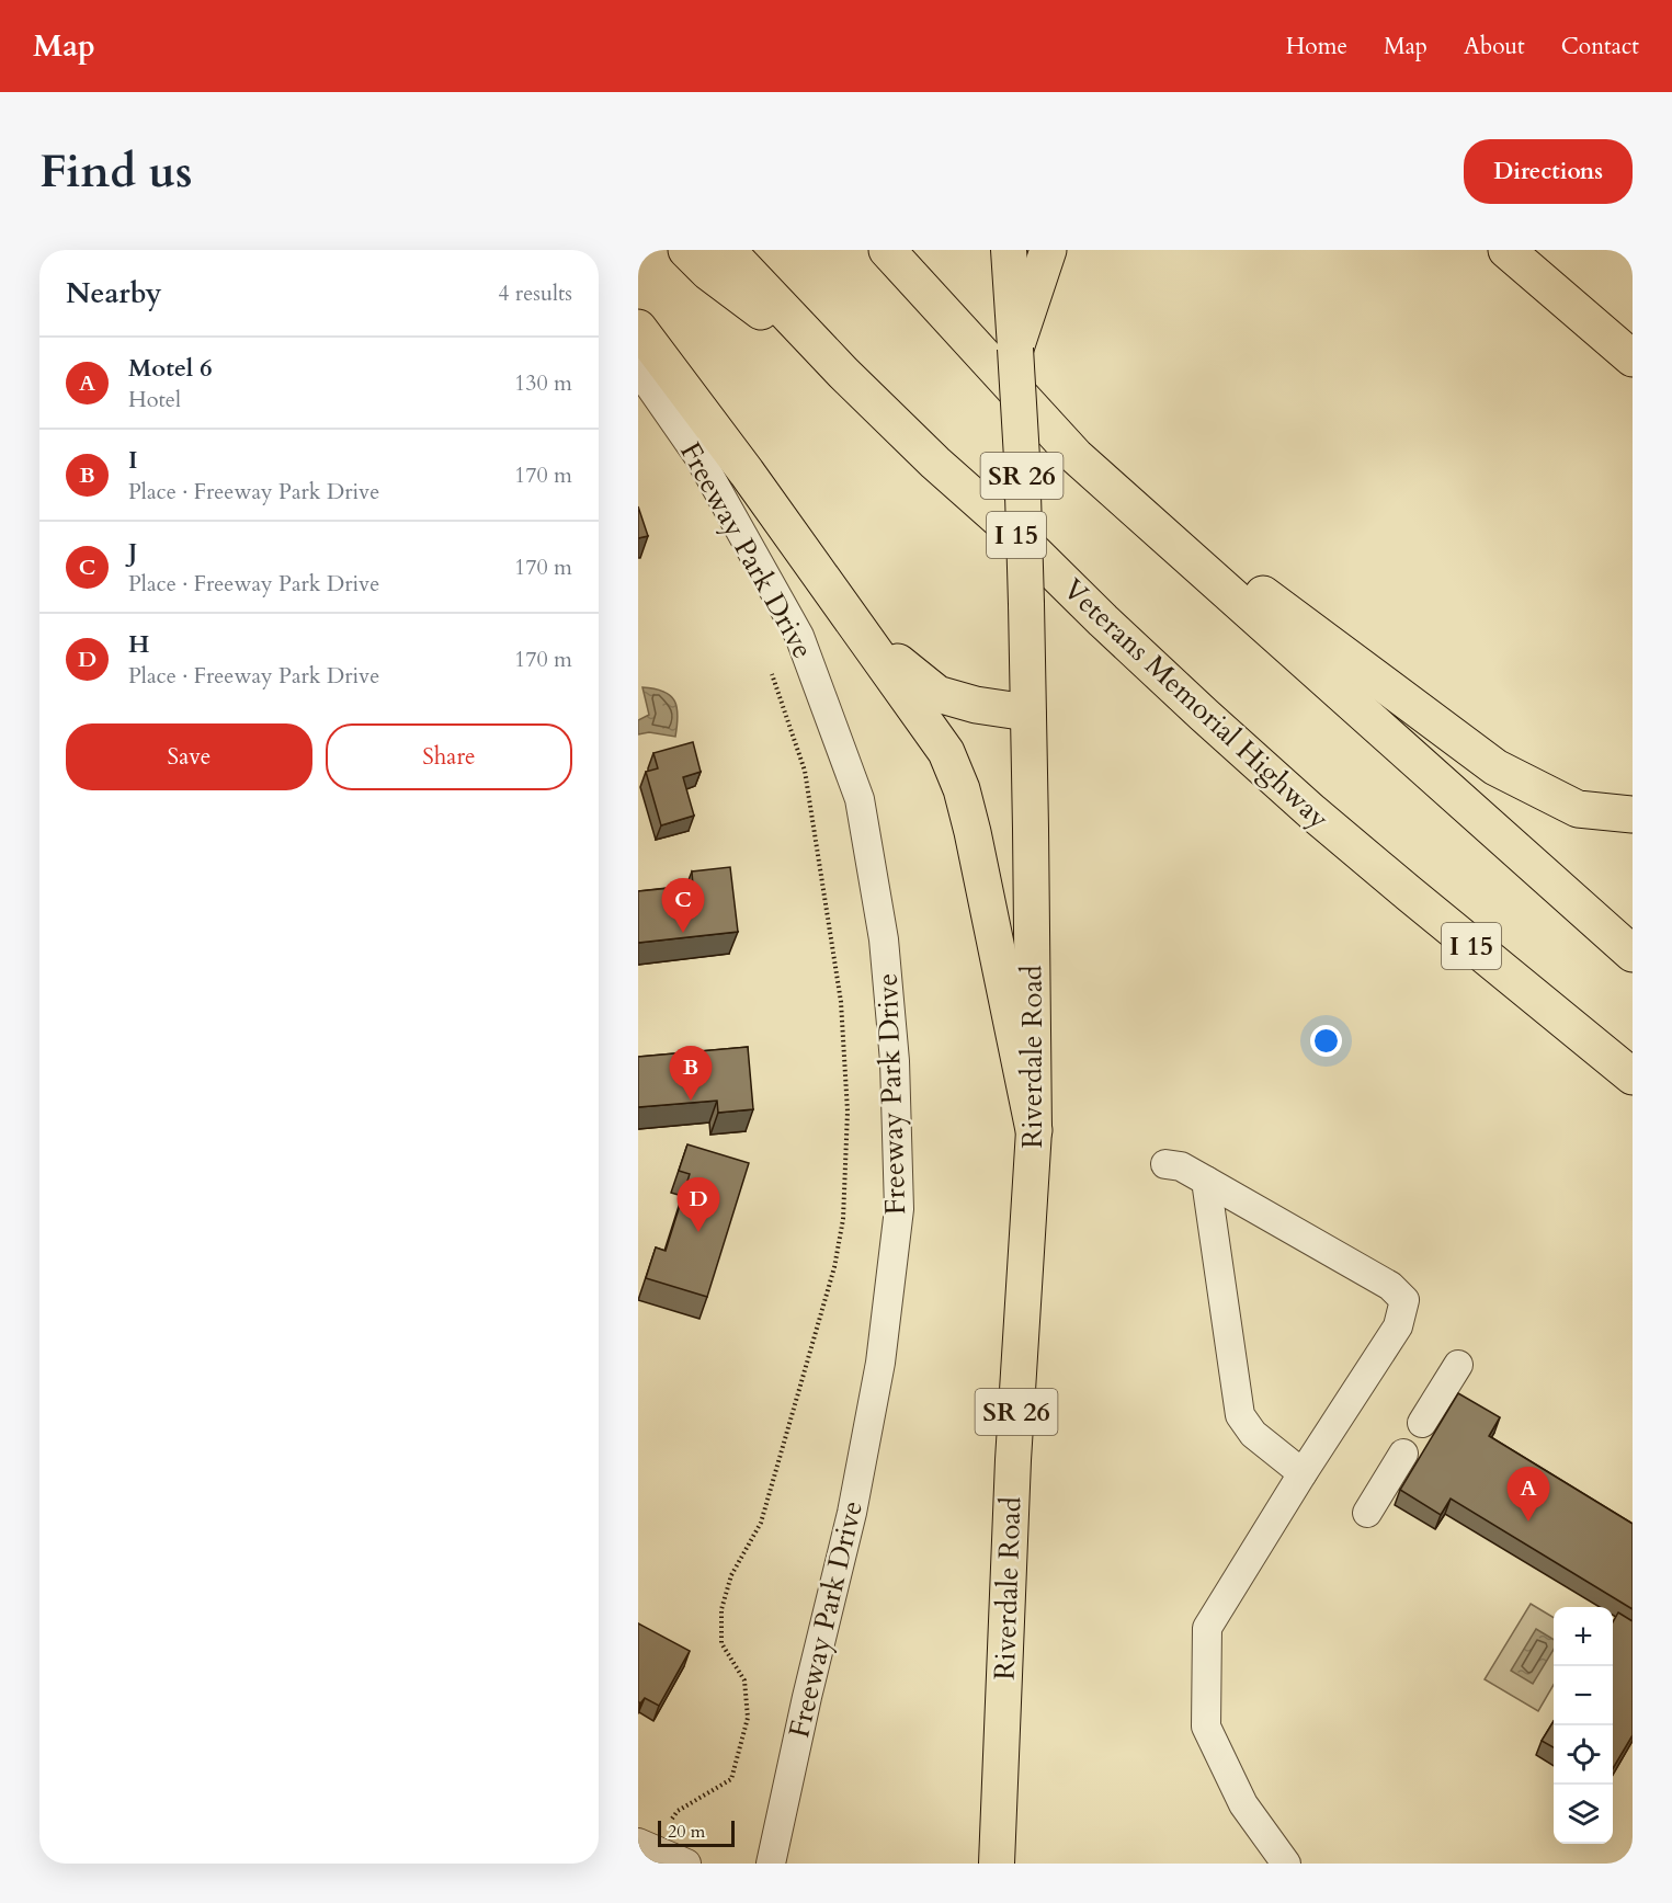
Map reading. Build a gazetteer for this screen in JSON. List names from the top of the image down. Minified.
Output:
{"streets":{"highway":["I 15","Veterans Memorial Highway"],"main road":["SR 26","Riverdale Road"],"street":["Freeway Park Drive"]},"scale_bar":"20 m","page":{"header":"Map","nav":["Home","Map","About","Contact"],"buttons":["Directions",["Save","Share"]],"title":"Find us","heading":["Nearby","4 results"],"list":[{"mark":"A","name":"Motel 6","note":"Hotel","value":"130 m"},{"mark":"B","name":"I","note":"Place · Freeway Park Drive","value":"170 m"},{"mark":"C","name":"J","note":"Place · Freeway Park Drive","value":"170 m"},{"mark":"D","name":"H","note":"Place · Freeway Park Drive","value":"170 m"}],"pins":["C","B","D","A"],"map_buttons":["+","−"],"scale":"20 m"}}
